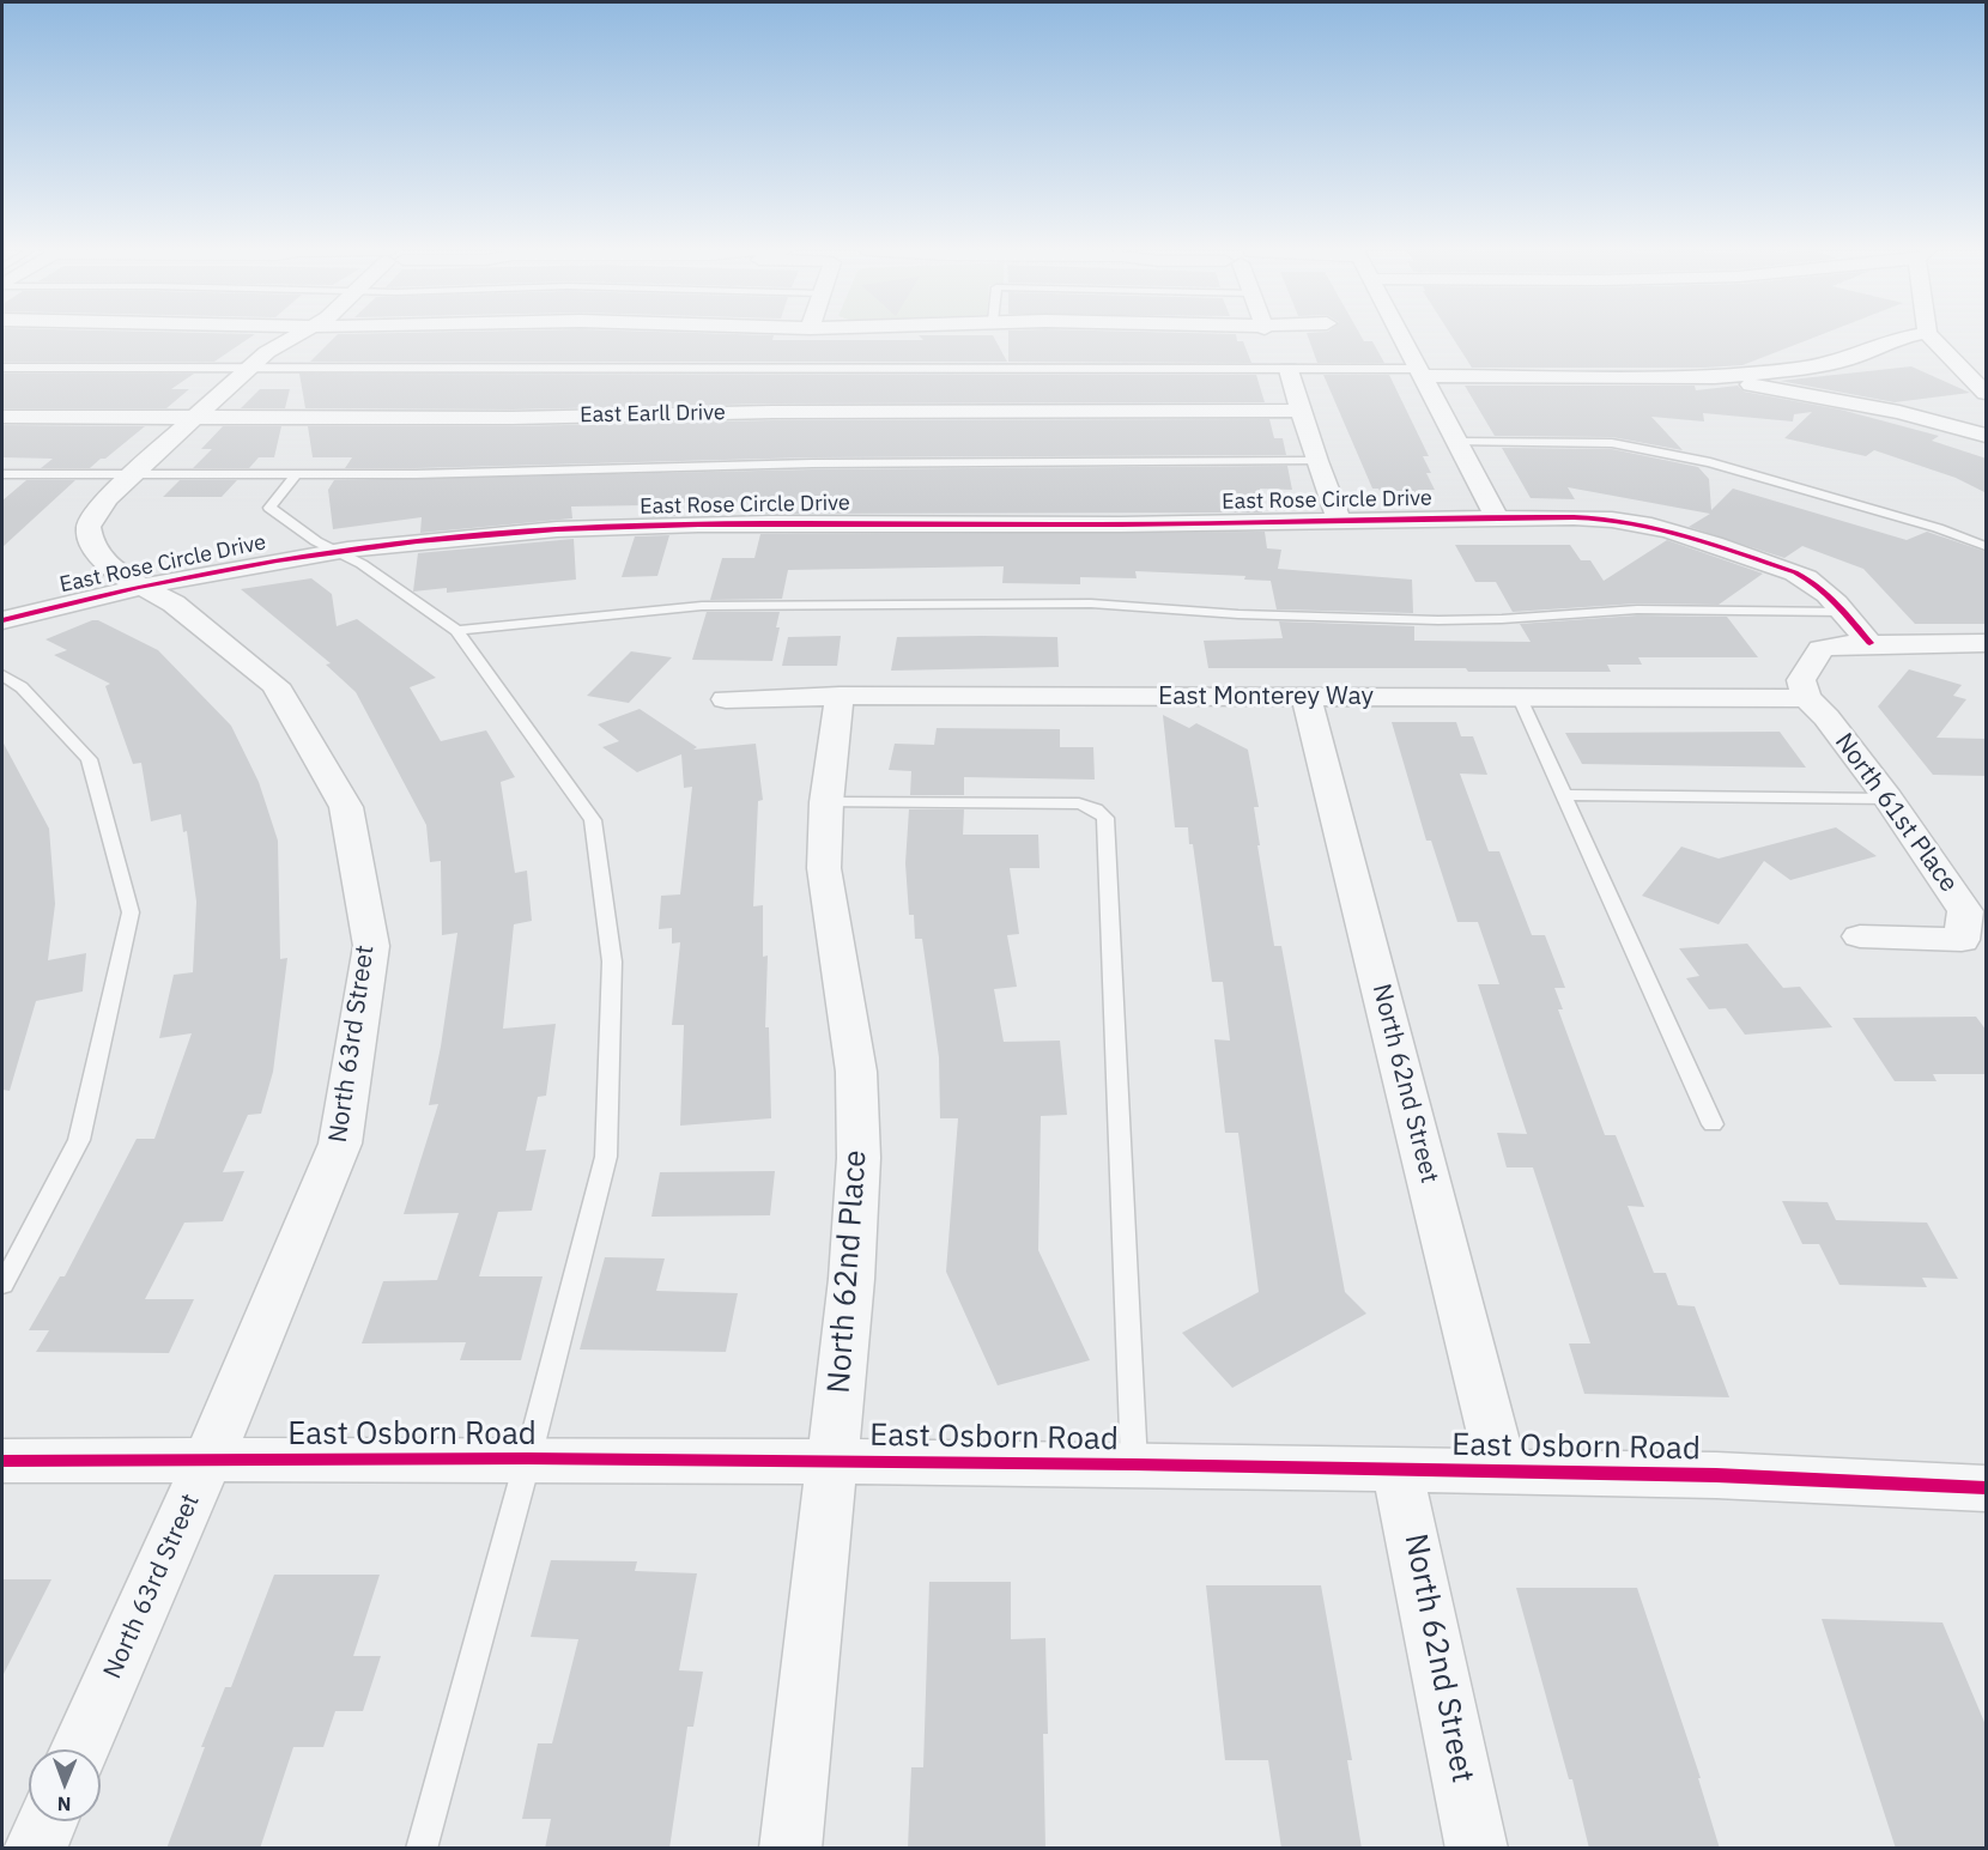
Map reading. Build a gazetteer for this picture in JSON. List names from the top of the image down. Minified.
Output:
{"streets":{"street":["East Earll Drive","East Rose Circle Drive","East Monterey Way","North 61st Place","North 63rd Street","North 62nd Street","North 62nd Place","East Osborn Road"]},"crossings":[["East Earll Drive","North 63rd Street"],["East Rose Circle Drive","North 63rd Street"],["East Monterey Way","North 61st Place"],["East Monterey Way","North 62nd Street"],["East Monterey Way","North 62nd Place"],["North 63rd Street","East Osborn Road"],["North 62nd Street","East Osborn Road"],["North 62nd Place","East Osborn Road"]],"north":"bottom"}
